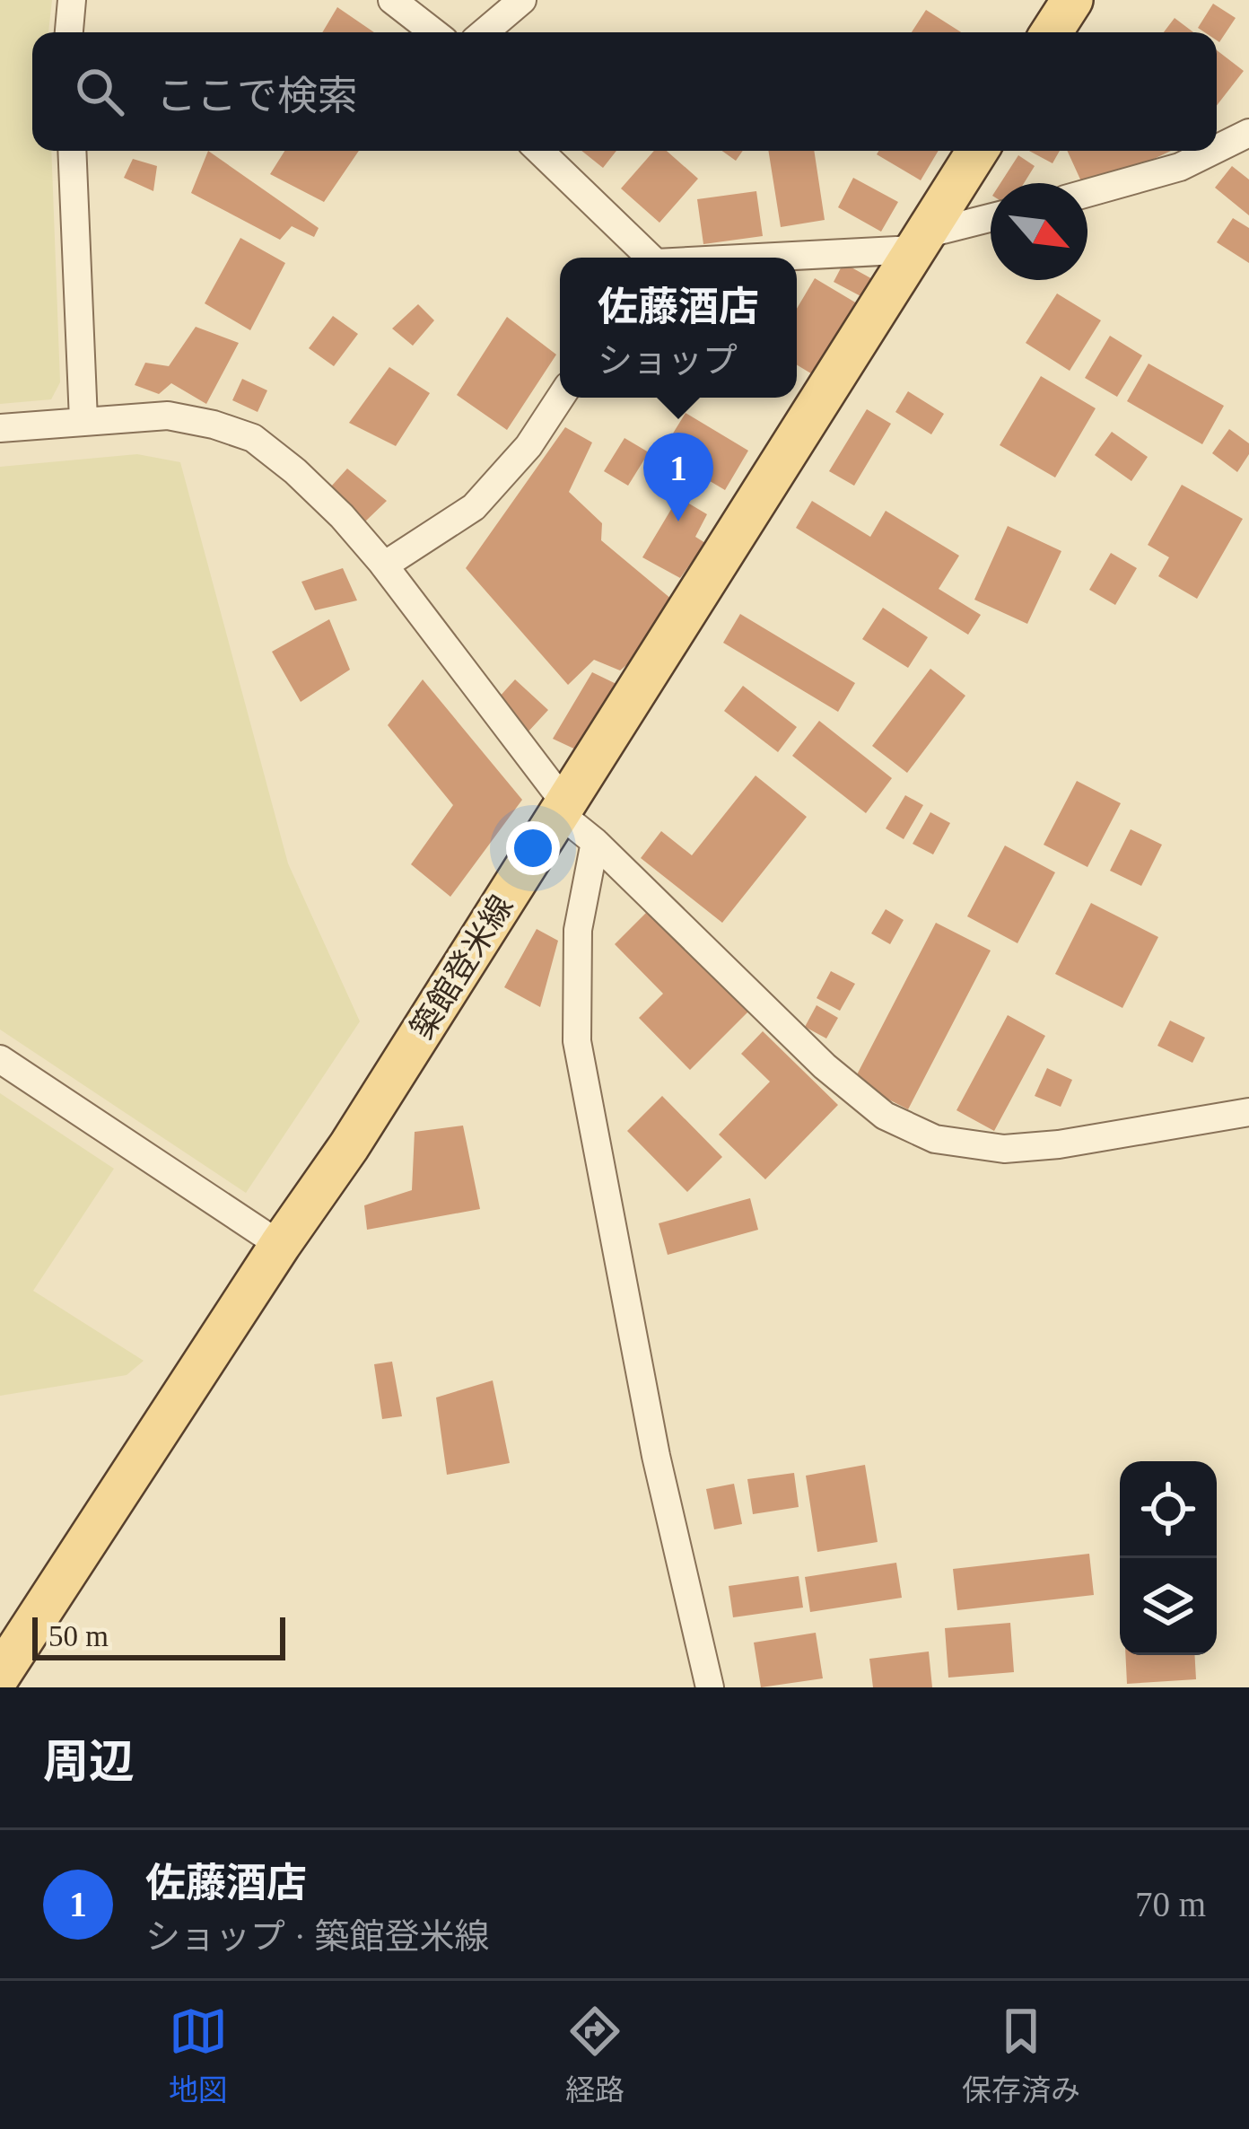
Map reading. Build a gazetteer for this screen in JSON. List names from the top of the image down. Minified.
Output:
{"streets":{"main road":["築館登米線"]},"scale_bar":"50 m","north":"bottom right","page":{"search":"ここで検索","popup":["佐藤酒店","ショップ"],"pins":"1","scale":"50 m","heading":"周辺","list":[{"mark":"1","name":"佐藤酒店","note":"ショップ · 築館登米線","value":"70 m"}],"nav":["地図","経路","保存済み"]}}
